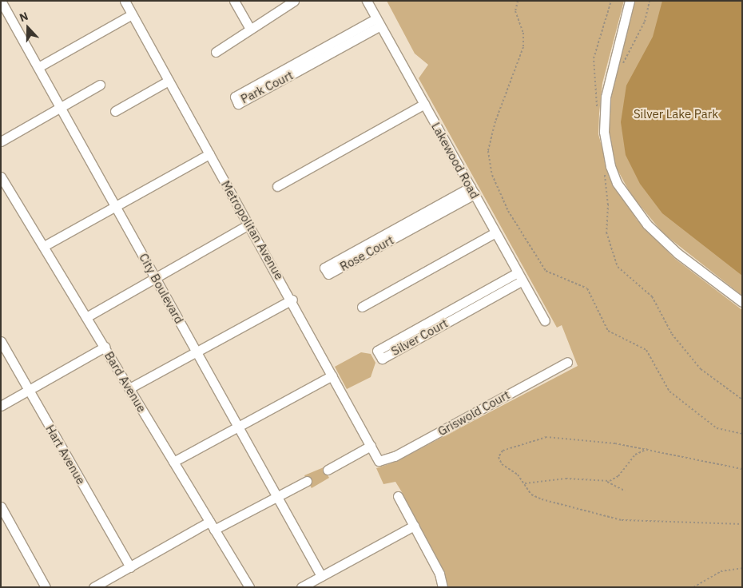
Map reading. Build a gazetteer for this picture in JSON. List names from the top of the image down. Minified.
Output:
{"streets":{"street":["Park Court","Lakewood Road","Metropolitan Avenue","Rose Court","City Boulevard","Silver Court","Bard Avenue","Griswold Court","Hart Avenue"]},"crossings":[["Park Court","Lakewood Road"],["Lakewood Road","Rose Court"],["Lakewood Road","Silver Court"],["Metropolitan Avenue","Griswold Court"]],"parks":["Silver Lake Park"],"north":"top"}
